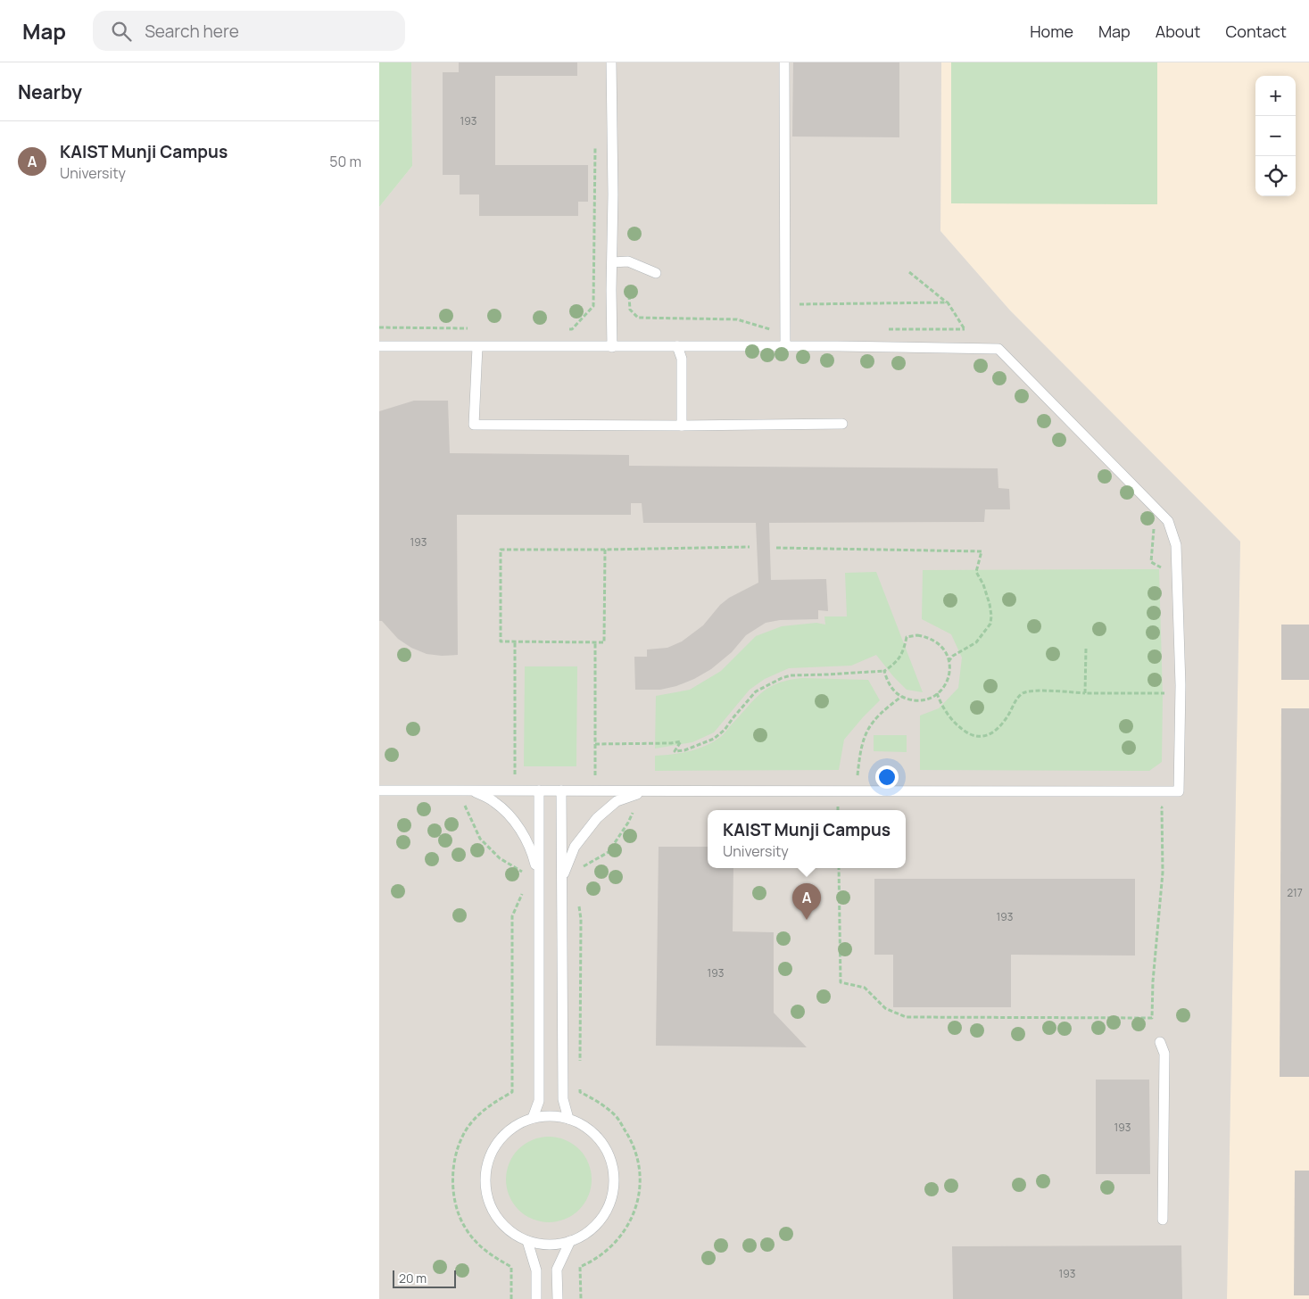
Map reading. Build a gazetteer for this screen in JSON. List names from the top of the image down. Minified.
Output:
{"house_numbers":["193","193","217","193","193","193","193"],"scale_bar":"20 m","page":{"header":"Map","search":"Search here","nav":["Home","Map","About","Contact"],"heading":"Nearby","map_buttons":["+","−"],"list":[{"mark":"A","name":"KAIST Munji Campus","note":"University","value":"50 m"}],"popup":["KAIST Munji Campus","University"],"pins":"A","scale":"20 m"}}
